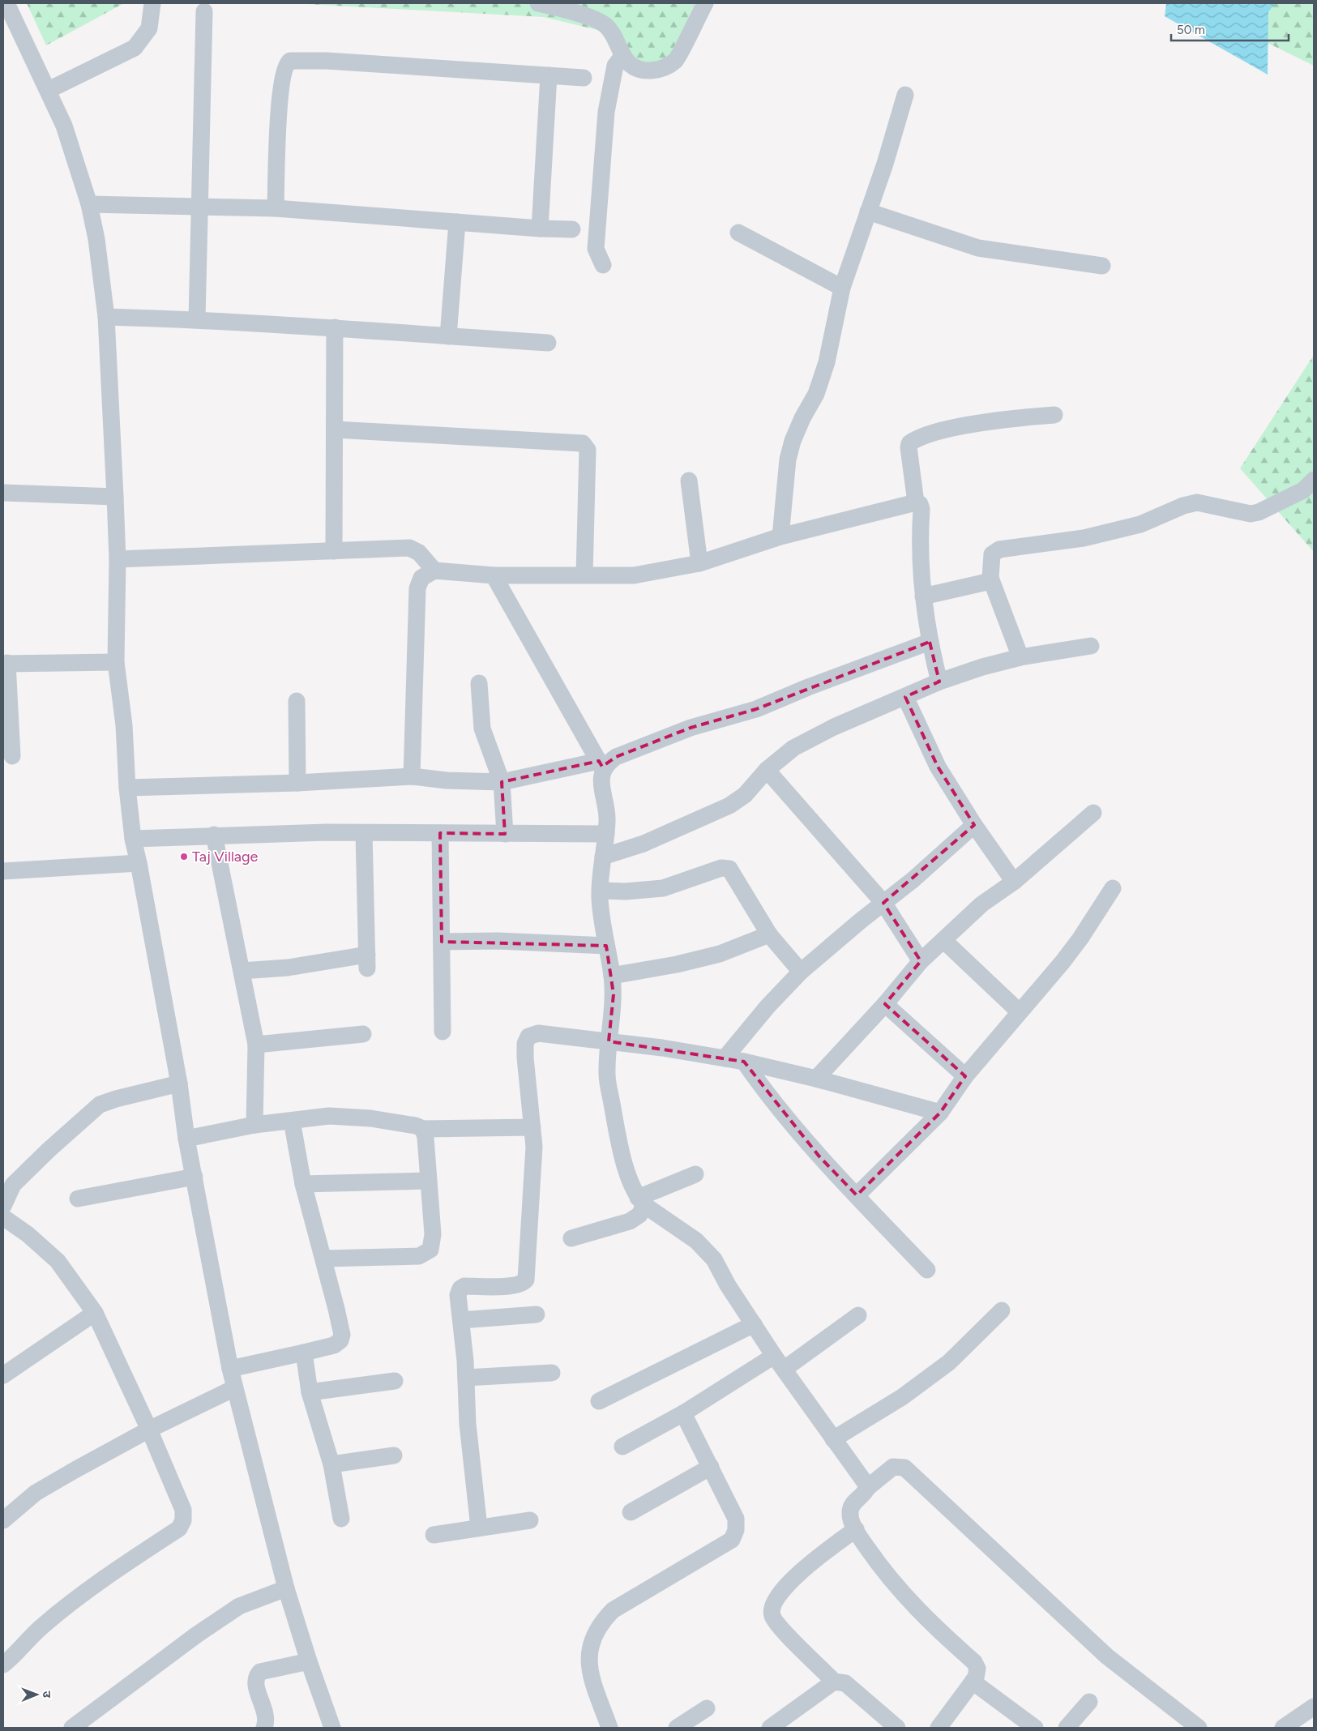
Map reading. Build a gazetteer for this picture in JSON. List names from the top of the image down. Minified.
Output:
{"places":["Taj Village"],"scale_bar":"50 m","north":"right"}
